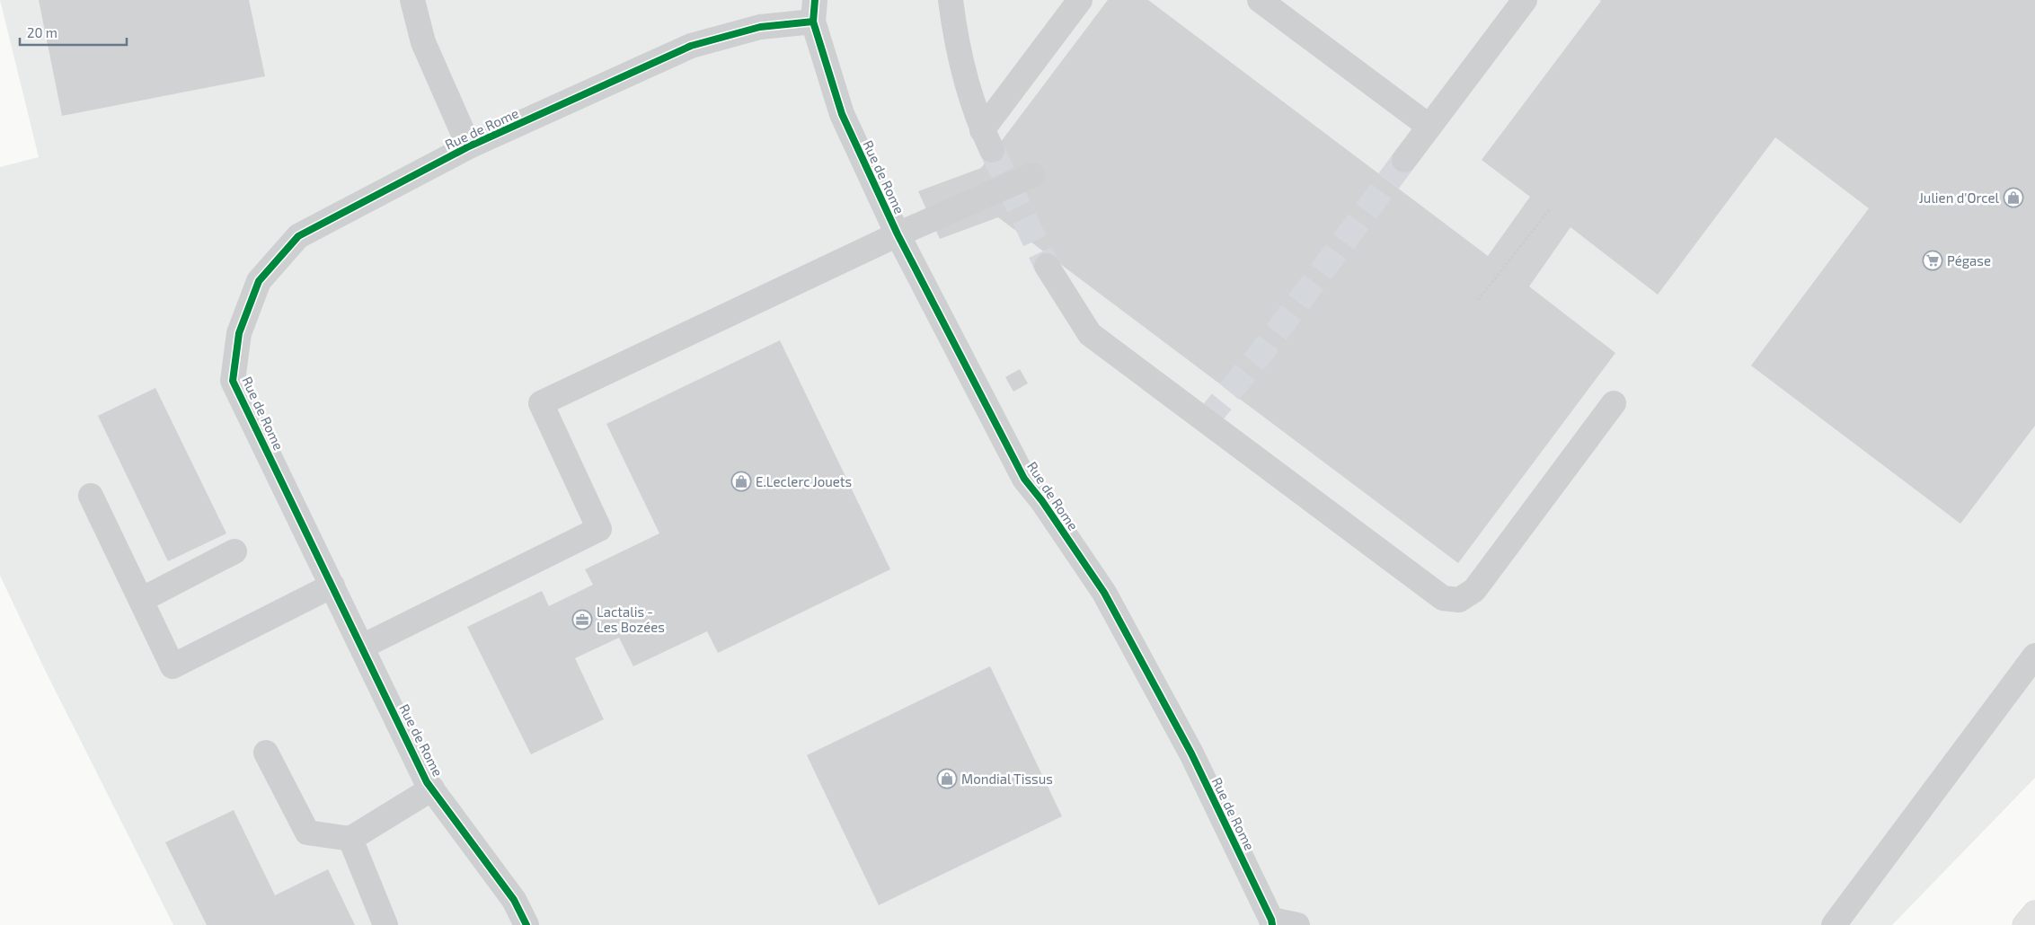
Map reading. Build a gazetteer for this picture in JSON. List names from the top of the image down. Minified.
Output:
{"streets":{"street":["Rue de Rome"]},"places":{"shop":["Julien d'Orcel","E.Leclerc Jouets","Mondial Tissus"],"supermarket":["Pégase"],"office":["Lactalis - Les Bozées"]},"scale_bar":"20 m"}
